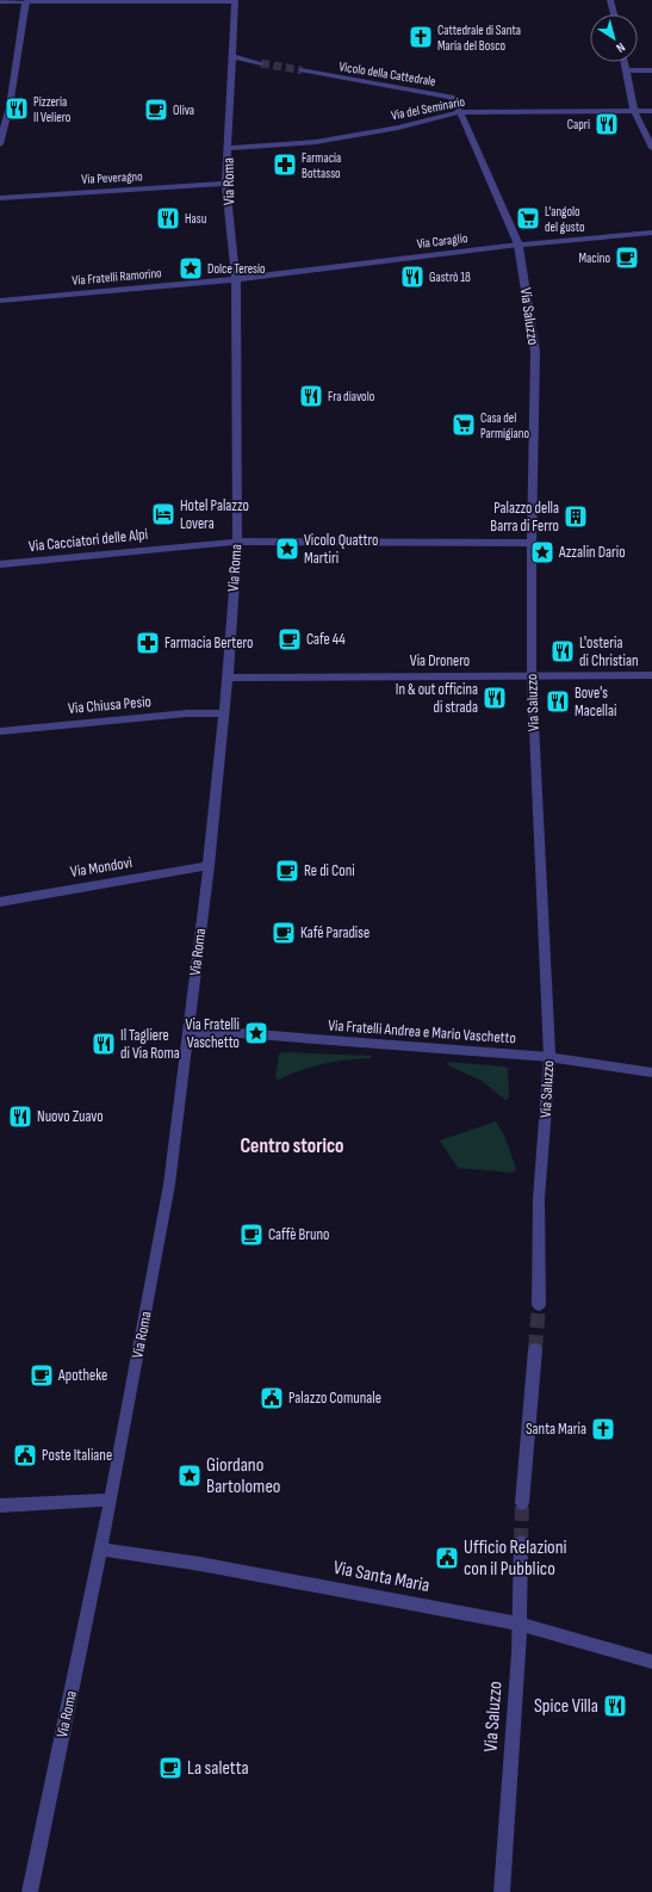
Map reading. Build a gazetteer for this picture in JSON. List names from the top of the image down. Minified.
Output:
{"streets":{"street":["Vicolo della Cattedrale","Via del Seminario","Via Peveragno","Via Roma","Via Caraglio","Via Fratelli Ramorino","Via Saluzzo","Via Cacciatori delle Alpi","Via Dronero","Via Chiusa Pesio","Via Mondovì","Via Fratelli Andrea e Mario Vaschetto","Via Santa Maria"]},"crossings":[["Vicolo della Cattedrale","Via del Seminario"],["Vicolo della Cattedrale","Via Saluzzo"],["Via del Seminario","Via Roma"],["Via del Seminario","Via Saluzzo"],["Via Peveragno","Via Roma"],["Via Roma","Via Caraglio"],["Via Roma","Via Fratelli Ramorino"],["Via Roma","Via Cacciatori delle Alpi"],["Via Roma","Via Dronero"],["Via Roma","Via Chiusa Pesio"],["Via Roma","Via Mondovì"],["Via Roma","Via Fratelli Andrea e Mario Vaschetto"],["Via Roma","Via Santa Maria"],["Via Caraglio","Via Fratelli Ramorino"],["Via Caraglio","Via Saluzzo"],["Via Saluzzo","Via Cacciatori delle Alpi"],["Via Saluzzo","Via Dronero"],["Via Saluzzo","Via Fratelli Andrea e Mario Vaschetto"],["Via Saluzzo","Via Santa Maria"]],"districts":["Centro storico"],"places":{"church":["Cattedrale di Santa Maria del Bosco","Santa Maria"],"restaurant":["Pizzeria Il Veliero","Capri","Hasu","Gastrò 18","Fra diavolo","L'osteria di Christian","In & out officina di strada","Bove's Macellai","Il Tagliere di Via Roma","Nuovo Zuavo","Spice Villa"],"cafe":["Oliva","Macino","Cafe 44","Re di Coni","Kafé Paradise","Caffè Bruno","Apotheke","La saletta"],"pharmacy":["Farmacia Bottasso","Farmacia Bertero"],"supermarket":["L'angolo del gusto","Casa del Parmigiano"],"place":["Dolce Teresio","Vicolo Quattro Martiri","Azzalin Dario","Via Fratelli Vaschetto","Giordano Bartolomeo"],"hotel":["Hotel Palazzo Lovera"],"building":["Palazzo della Barra di Ferro"],"public building":["Palazzo Comunale","Poste Italiane","Ufficio Relazioni con il Pubblico"]},"north":"bottom right"}
